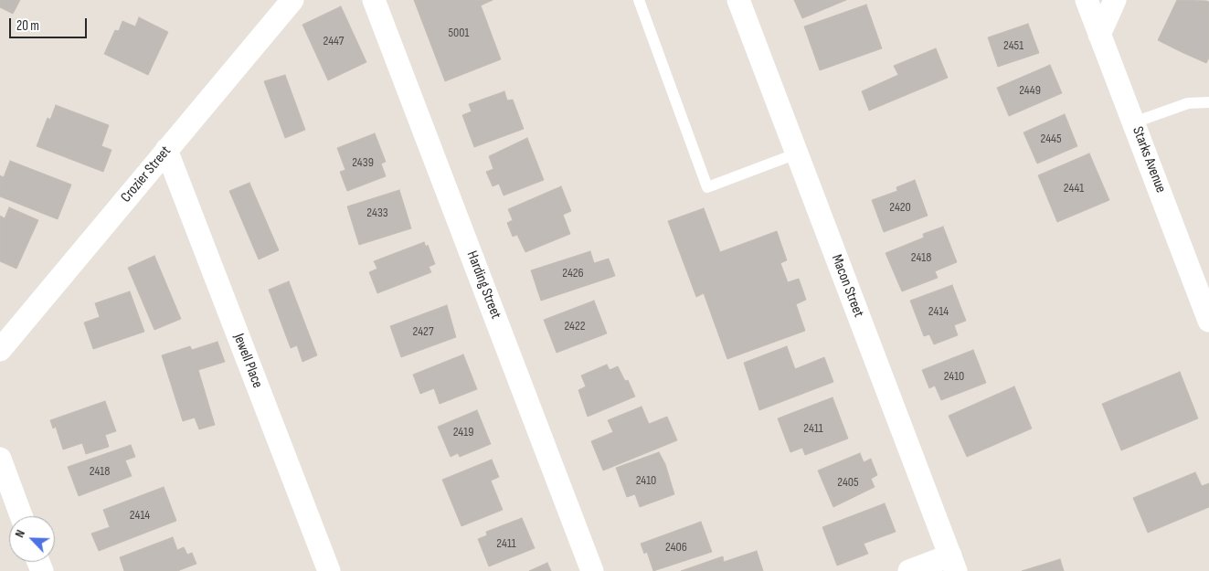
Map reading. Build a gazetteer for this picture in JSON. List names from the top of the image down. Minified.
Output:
{"streets":{"street":["Starks Avenue","Crozier Street","Harding Street","Macon Street","Jewell Place"]},"crossings":[["Crozier Street","Jewell Place"]],"house_numbers":["5001","2447","2451","2449","2445","2439","2441","2420","2433","2418","2426","2414","2422","2427","2410","2411","2419","2418","2410","2405","2414","2411","2406"],"scale_bar":"20 m","north":"top left"}
